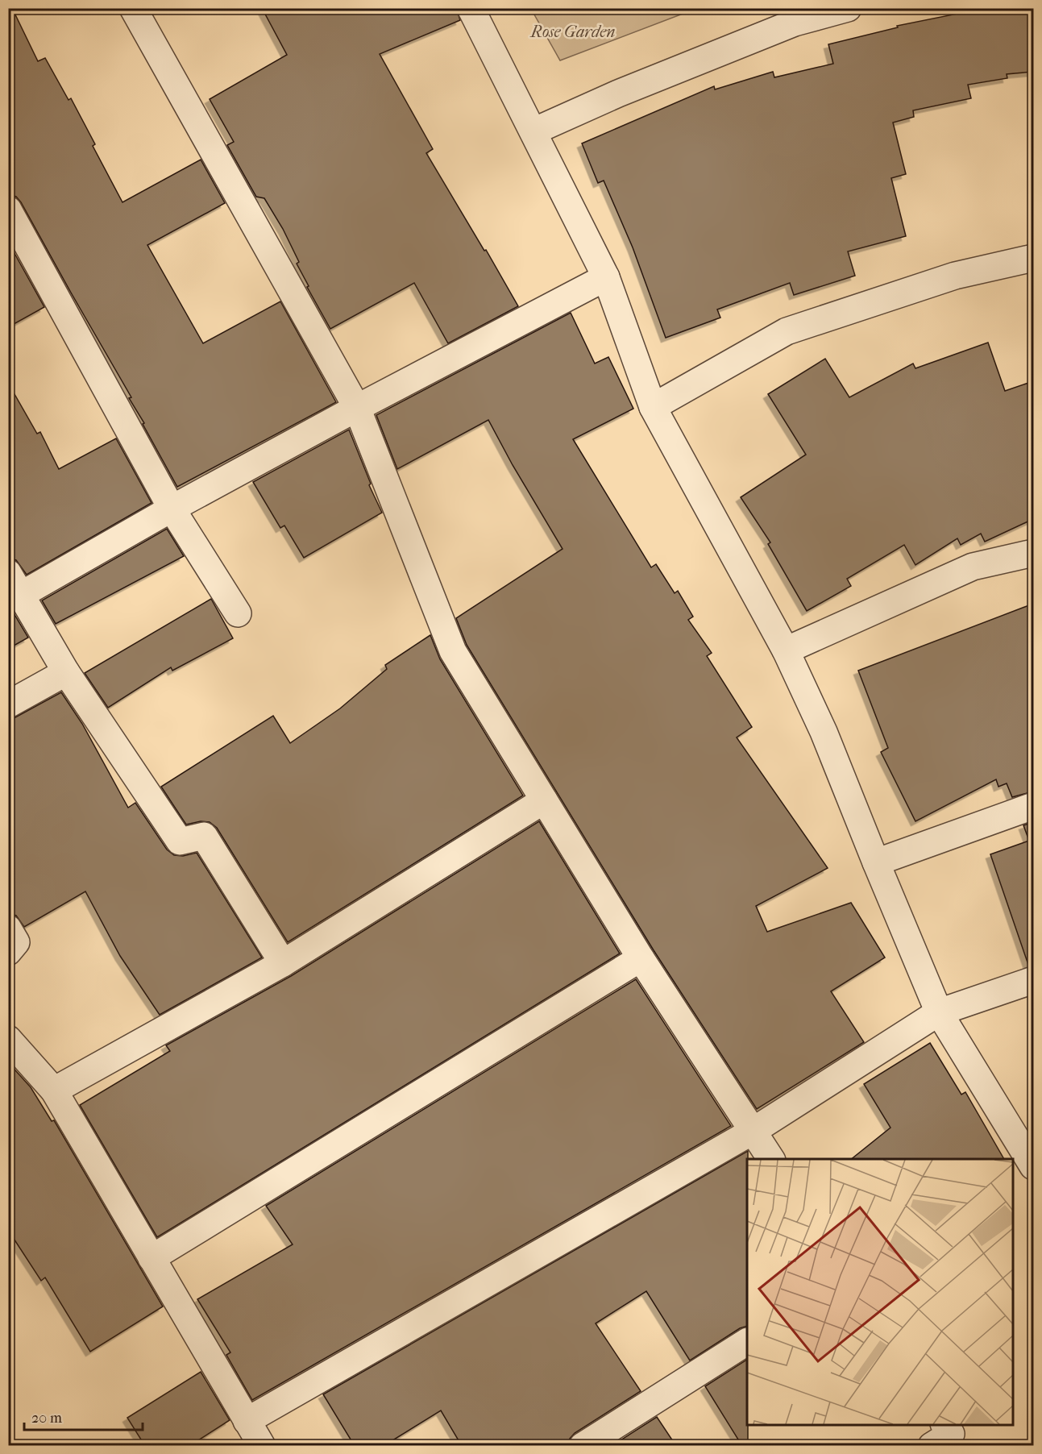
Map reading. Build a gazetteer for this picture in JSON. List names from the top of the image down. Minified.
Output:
{"parks":["Rose Garden"],"scale_bar":"20 m"}
